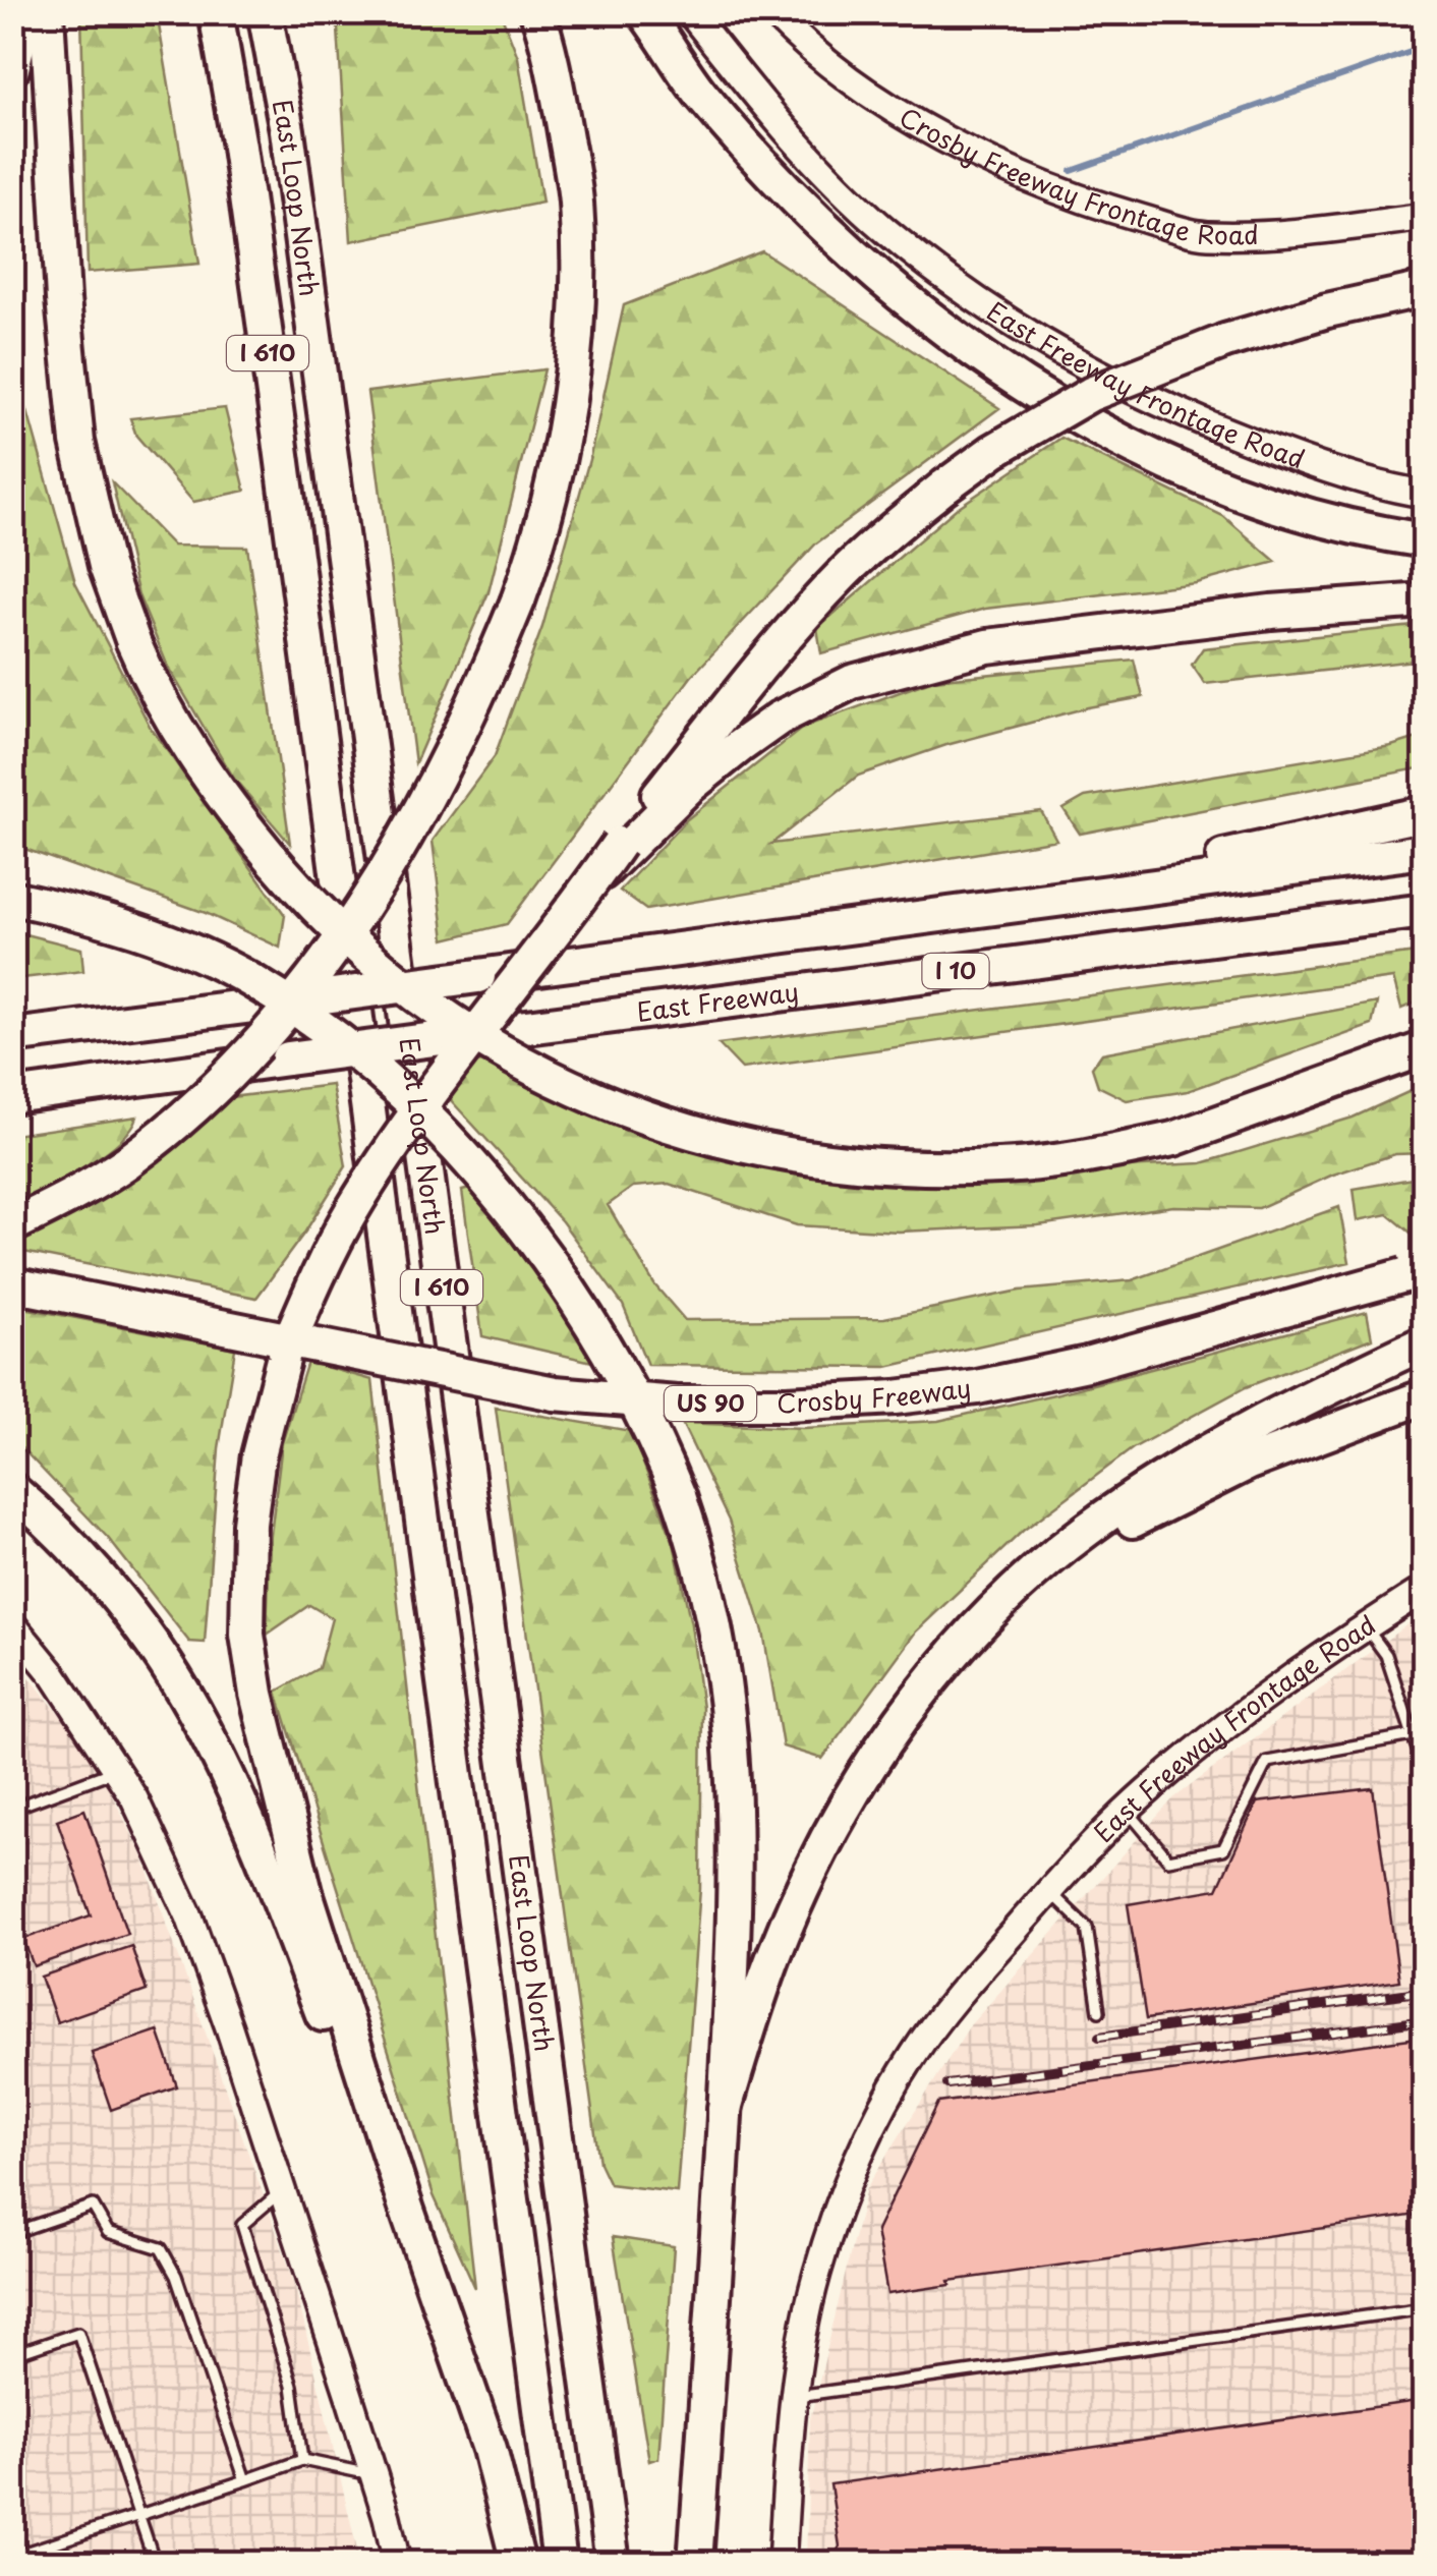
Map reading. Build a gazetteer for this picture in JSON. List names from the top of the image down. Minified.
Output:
{"streets":{"highway":["East Loop North","I 610","I 10","East Freeway","Crosby Freeway","US 90"],"main road":["Crosby Freeway Frontage Road","East Freeway Frontage Road"]}}
